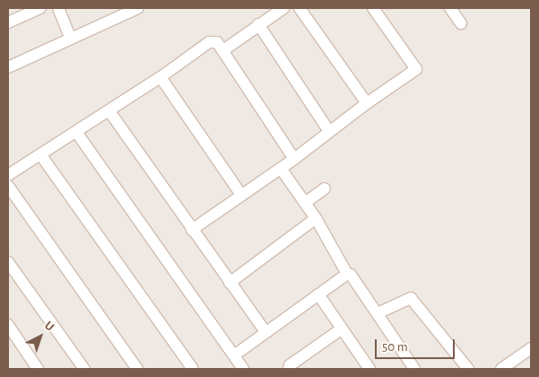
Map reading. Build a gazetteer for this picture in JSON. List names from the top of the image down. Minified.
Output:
{"scale_bar":"50 m","north":"top right"}
